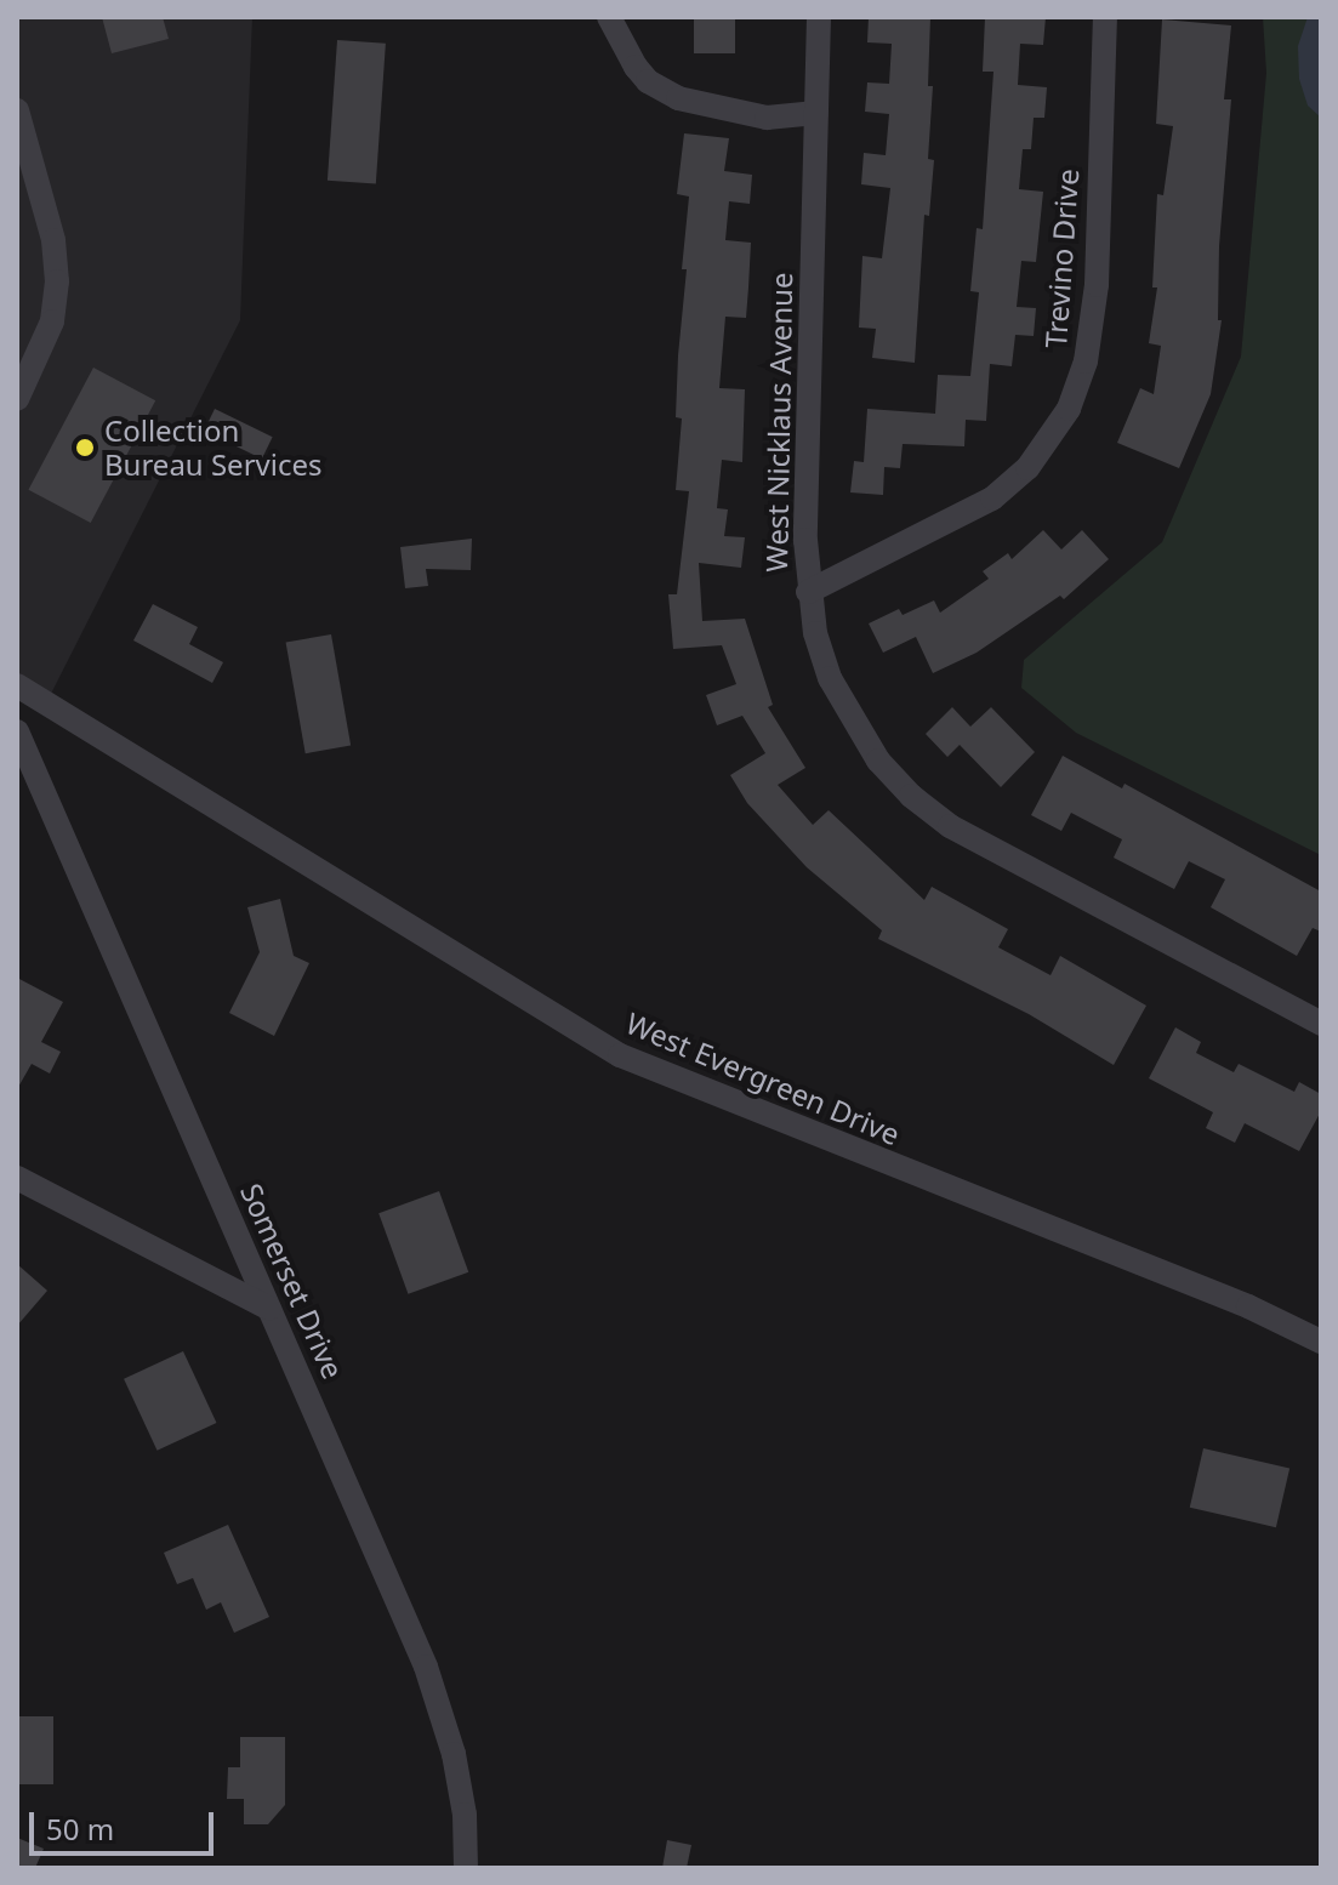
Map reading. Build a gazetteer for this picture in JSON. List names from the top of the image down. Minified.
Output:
{"streets":{"street":["Trevino Drive","West Nicklaus Avenue","West Evergreen Drive","Somerset Drive"]},"crossings":[["Trevino Drive","West Nicklaus Avenue"]],"places":["Collection Bureau Services"],"scale_bar":"50 m"}
